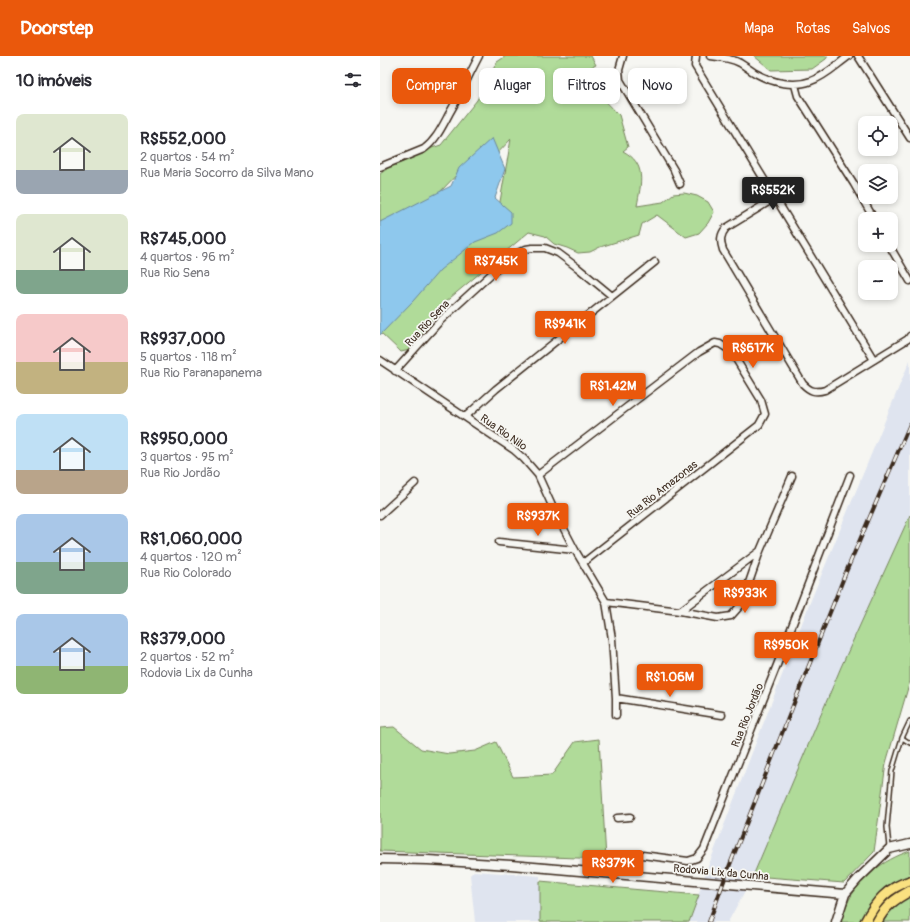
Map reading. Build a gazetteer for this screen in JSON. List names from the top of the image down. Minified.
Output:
{"streets":{"main road":["Rodovia Lix da Cunha"],"street":["Rua Rio Sena","Rua Rio Nilo","Rua Rio Amazonas","Rua Rio Jordão"]},"crossings":[["Rua Rio Sena","Rua Rio Nilo"],["Rua Rio Nilo","Rua Rio Amazonas"]],"page":{"header":"Doorstep","nav":["Mapa","Rotas","Salvos"],"heading":"10 imóveis","chip":["Comprar","Alugar","Filtros","Novo"],"list":[{"name":"R$552,000","note":"2 quartos · 54 m² · Rua Maria Socorro da Silva Mano"},{"name":"R$745,000","note":"4 quartos · 96 m² · Rua Rio Sena"},{"name":"R$937,000","note":"5 quartos · 118 m² · Rua Rio Paranapanema"},{"name":"R$950,000","note":"3 quartos · 95 m² · Rua Rio Jordão"},{"name":"R$1,060,000","note":"4 quartos · 120 m² · Rua Rio Colorado"},{"name":"R$379,000","note":"2 quartos · 52 m² · Rodovia Lix da Cunha"}],"map_buttons":["+","−"],"price":["R$552K","R$745K","R$941K","R$617K","R$1.42M","R$937K","R$933K","R$950K","R$1.06M","R$379K"]}}
